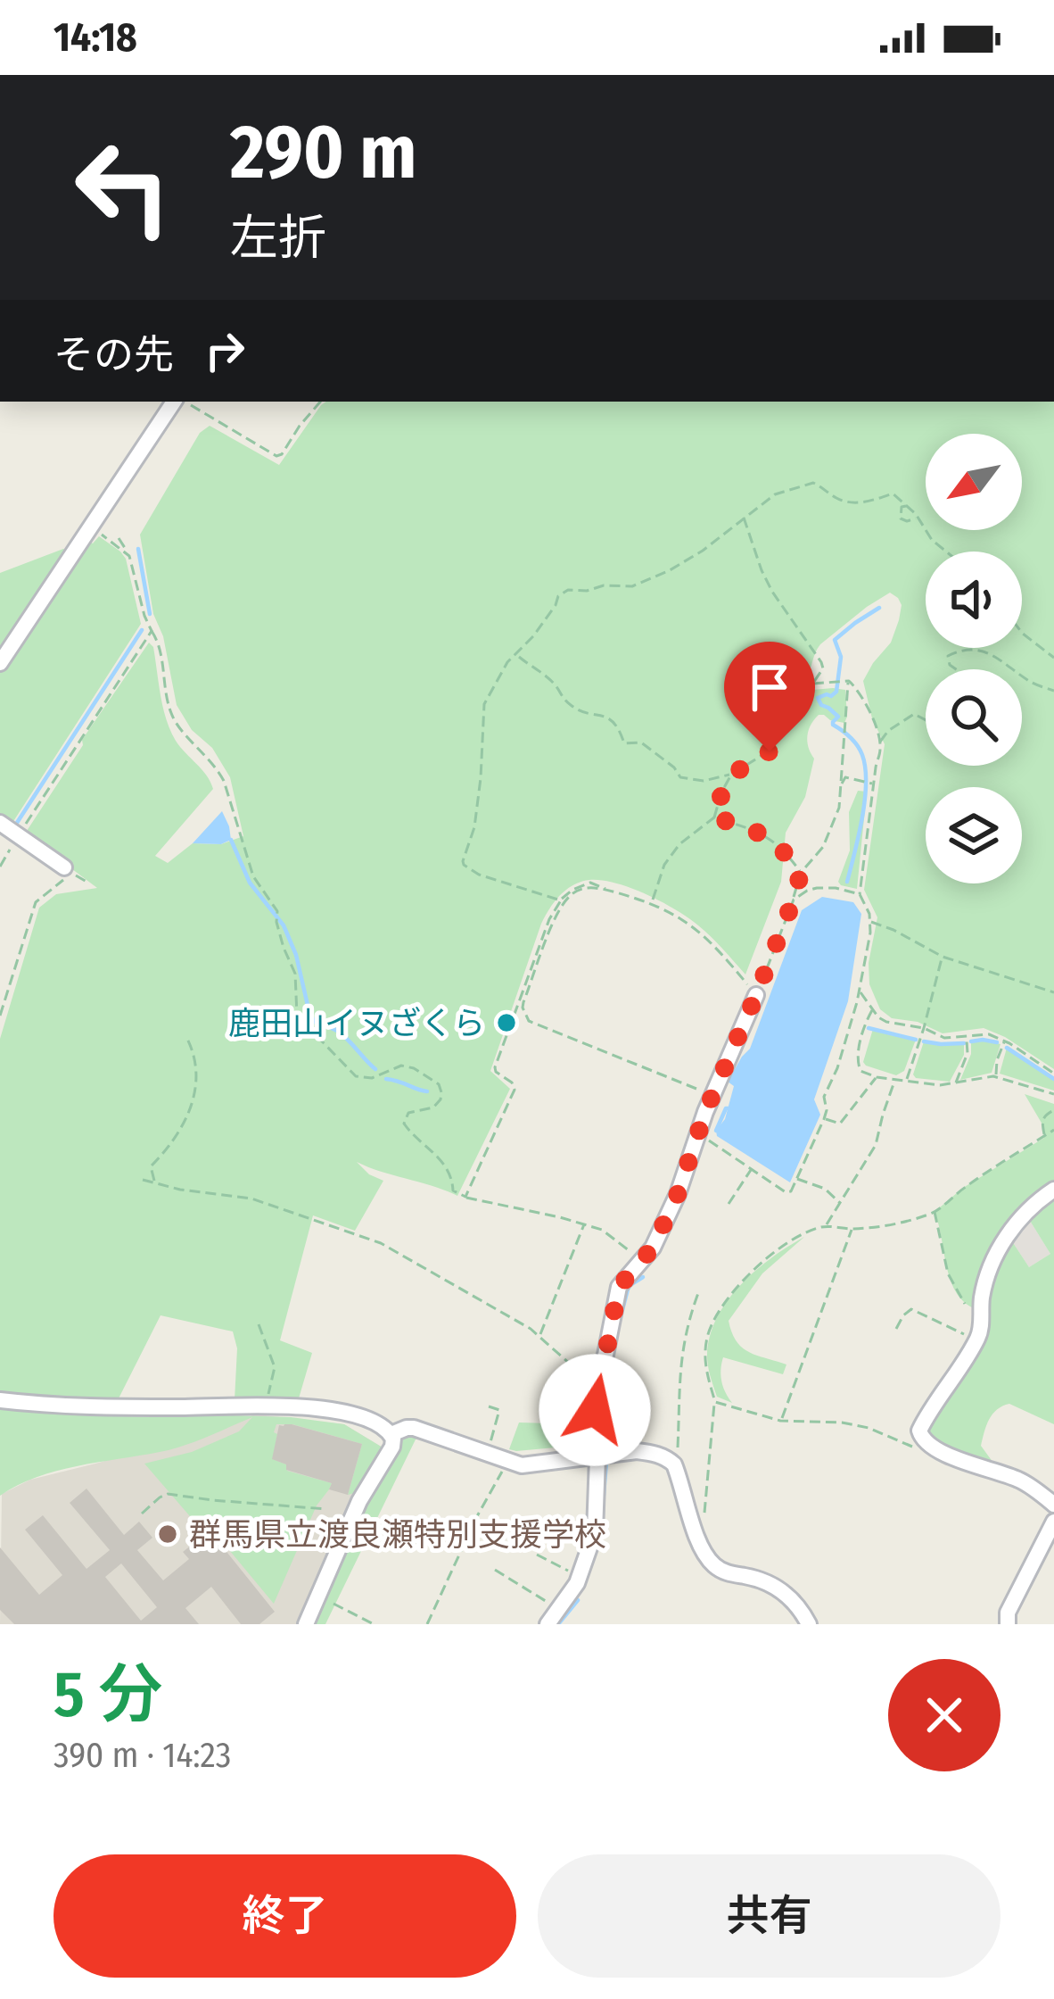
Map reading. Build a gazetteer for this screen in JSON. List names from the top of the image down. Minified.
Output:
{"places":["鹿田山イヌざくら","群馬県立渡良瀬特別支援学校"],"north":"bottom left","page":{"status":"14:18","turn":["290 m","左折"],"then":"その先","heading":["5 分","390 m · 14:23"],"buttons":["終了","共有"]}}
